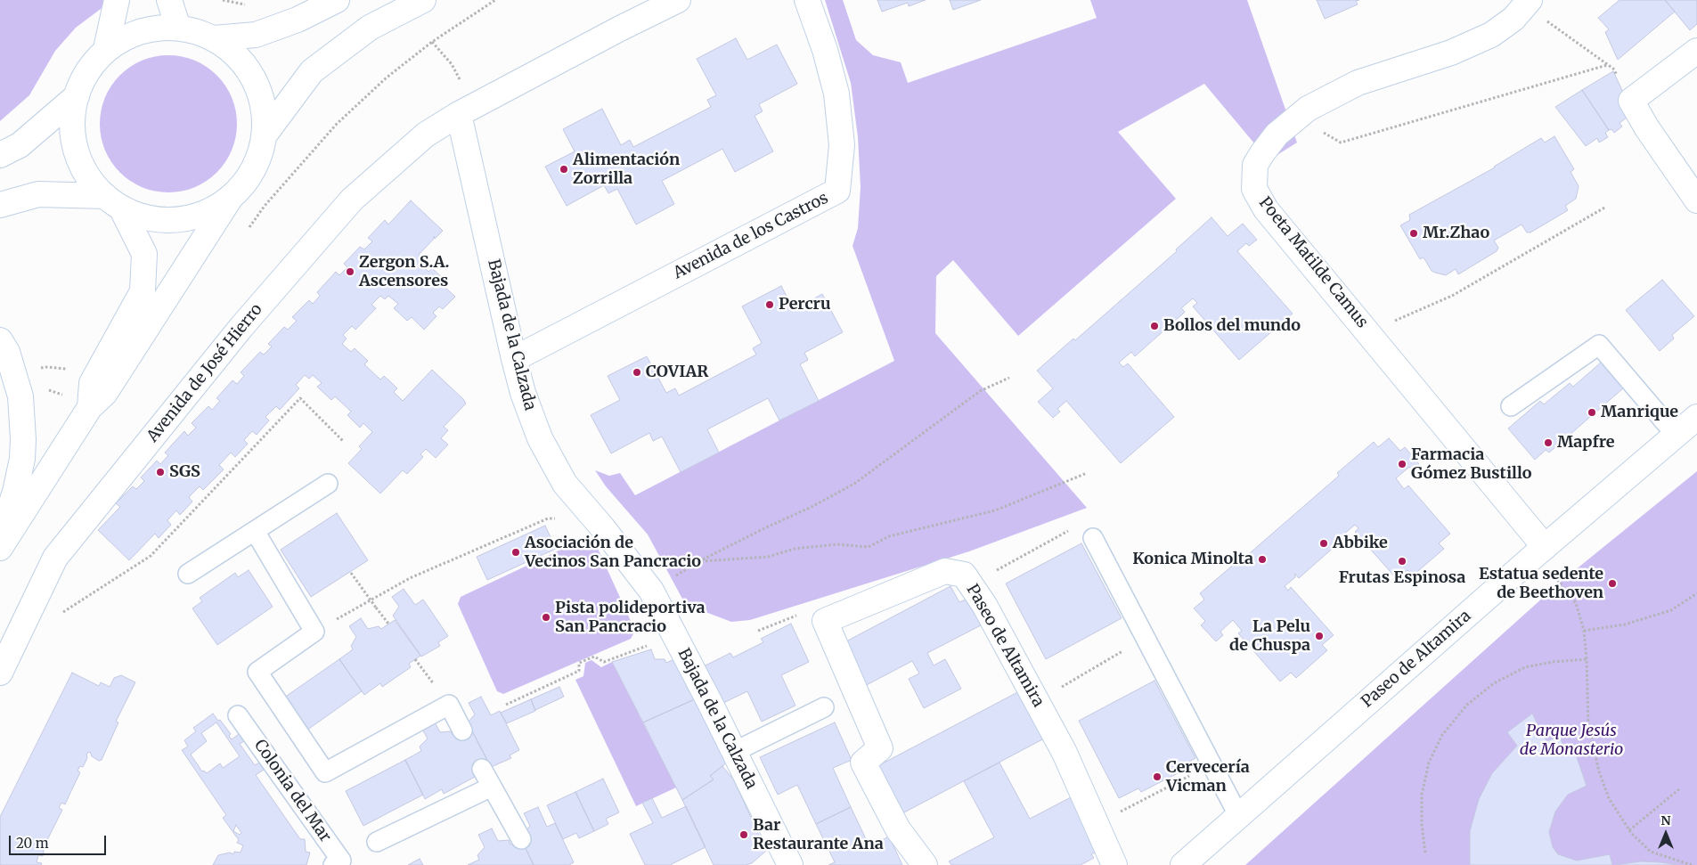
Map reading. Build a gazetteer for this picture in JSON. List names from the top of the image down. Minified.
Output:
{"streets":{"street":["Avenida de los Castros","Poeta Matilde Camus","Bajada de la Calzada","Avenida de José Hierro","Paseo de Altamira"],"lane":["Colonia del Mar"]},"crossings":[["Avenida de los Castros","Bajada de la Calzada"],["Poeta Matilde Camus","Paseo de Altamira"],["Bajada de la Calzada","Avenida de José Hierro"]],"parks":["Parque Jesús de Monasterio"],"places":["Alimentación Zorrilla","Mr.Zhao","Zergon S.A. Ascensores","Percru","Bollos del mundo","COVIAR","Manrique","Mapfre","Farmacia Gómez Bustillo","SGS","Abbike","Asociación de Vecinos San Pancracio","Konica Minolta","Frutas Espinosa","Estatua sedente de Beethoven","Pista polideportiva San Pancracio","La Pelu de Chuspa","Cervecería Vicman","Bar Restaurante Ana"],"scale_bar":"20 m","north":"top"}
